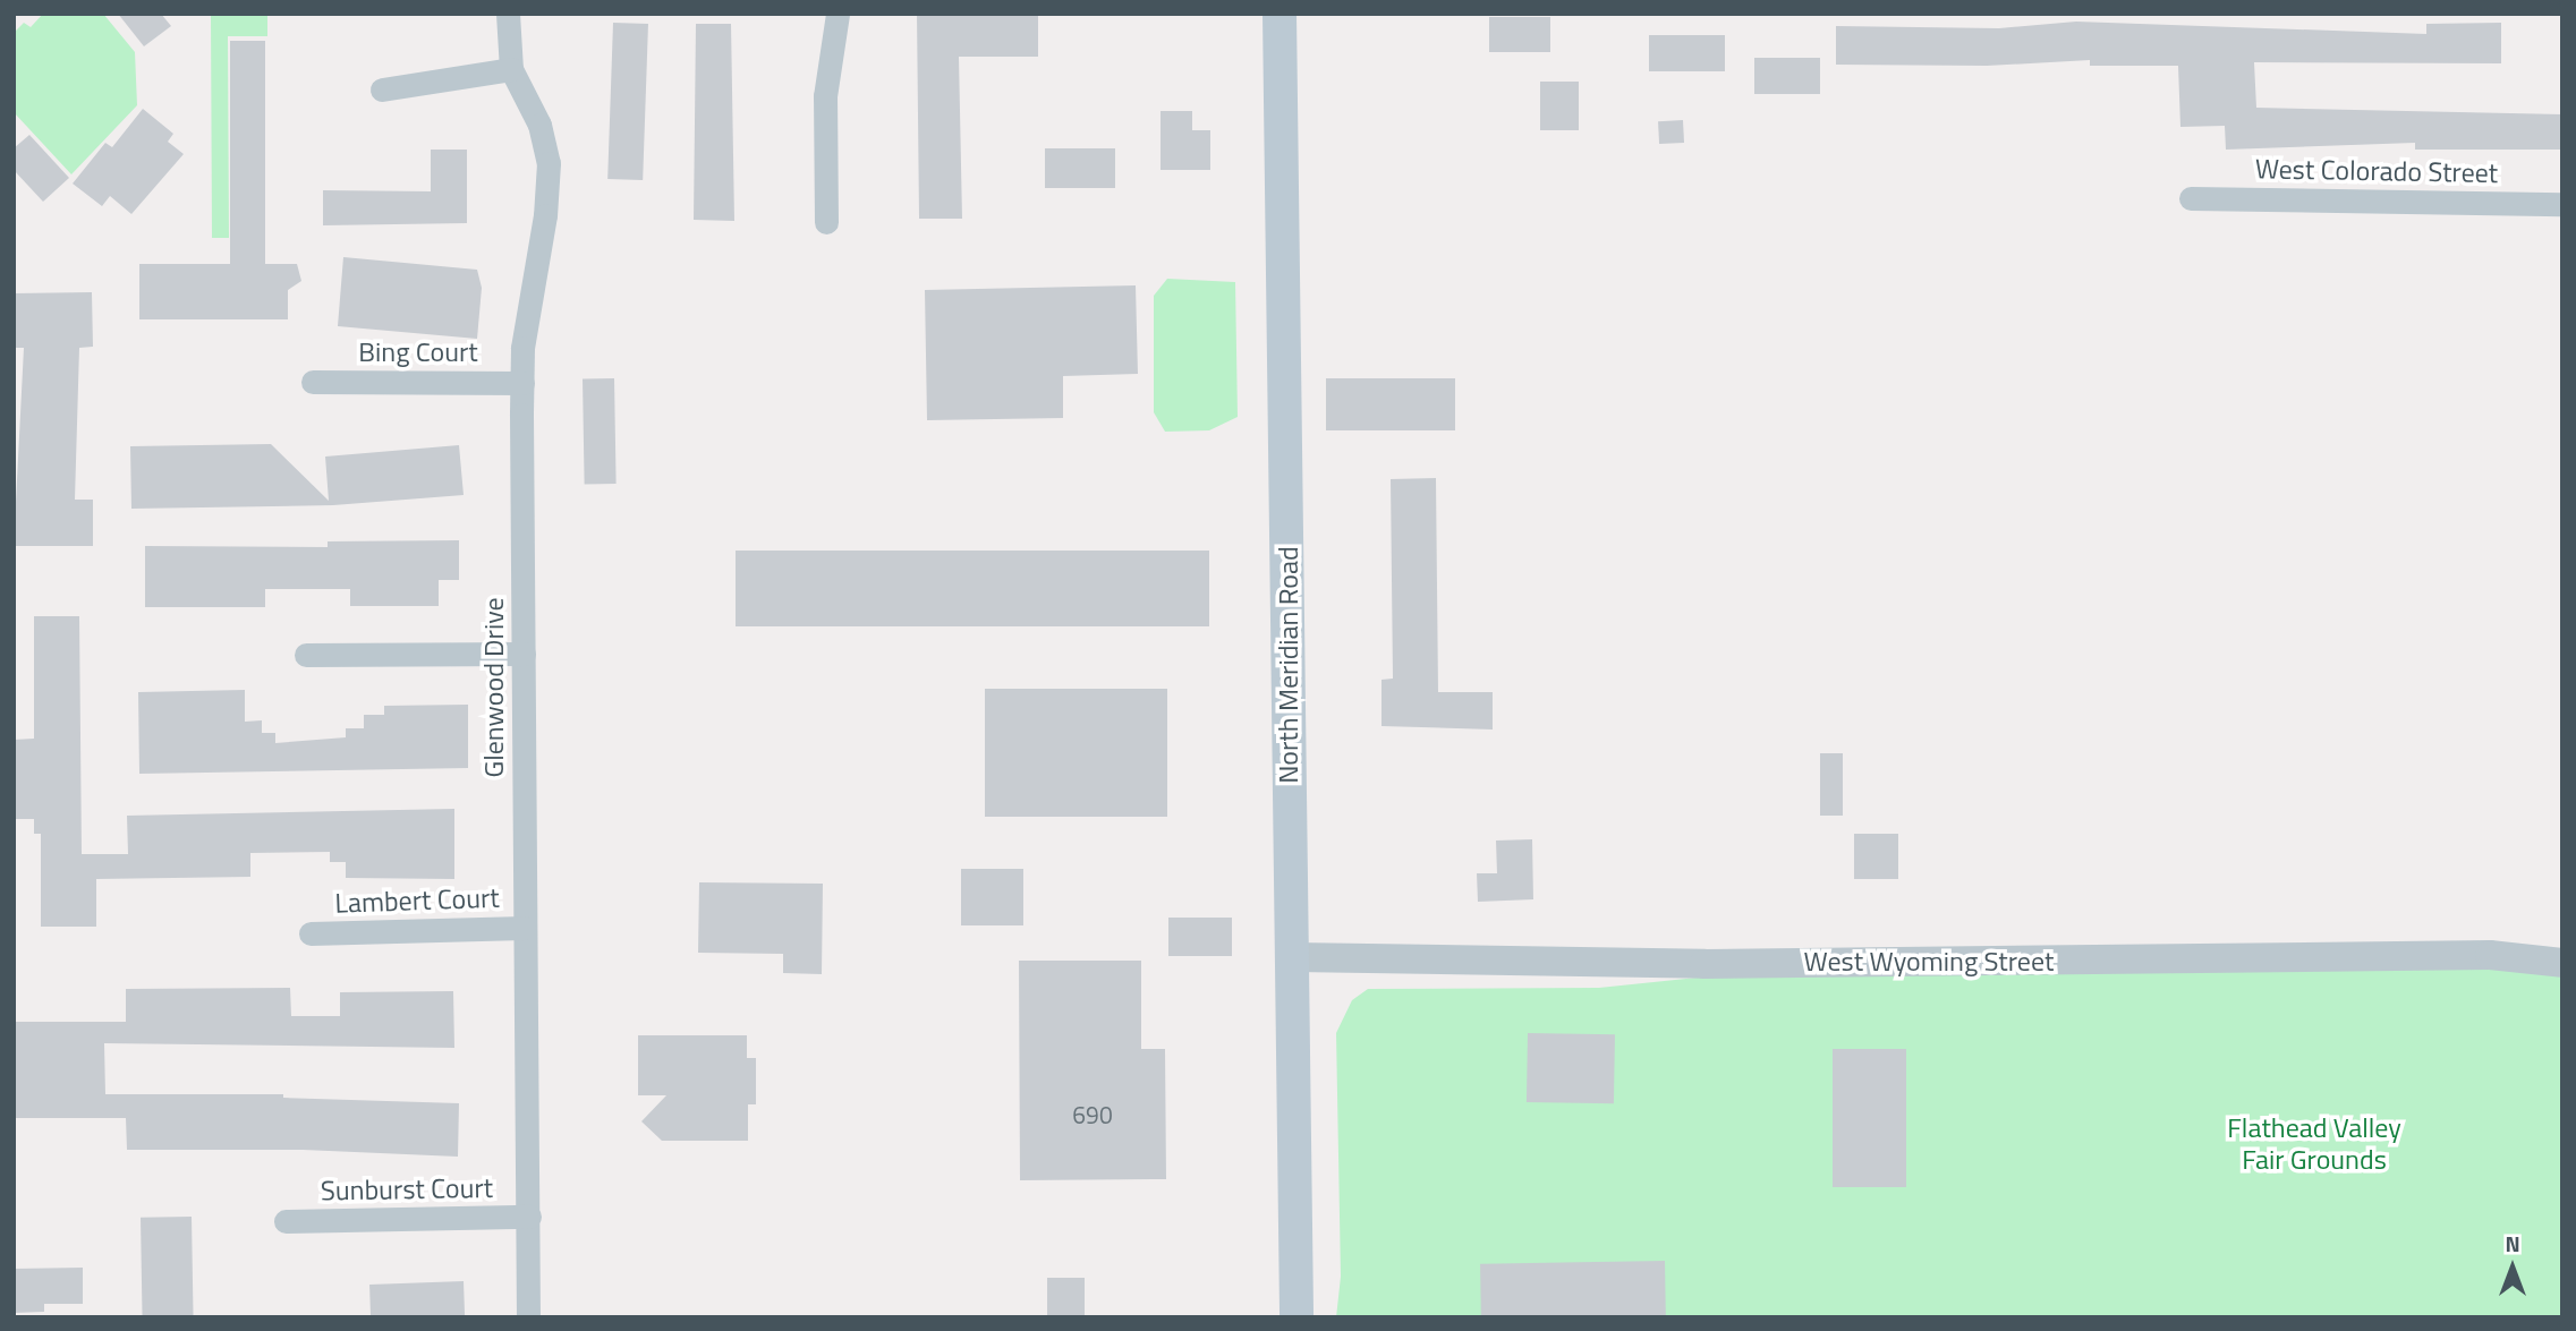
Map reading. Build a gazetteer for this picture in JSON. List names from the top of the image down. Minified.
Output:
{"streets":{"main road":["North Meridian Road"],"street":["West Colorado Street","Bing Court","Glenwood Drive","Lambert Court","West Wyoming Street","Sunburst Court"]},"crossings":[["Bing Court","Glenwood Drive"],["North Meridian Road","West Wyoming Street"],["Glenwood Drive","Lambert Court"],["Glenwood Drive","Sunburst Court"]],"parks":["Flathead Valley Fair Grounds"],"house_numbers":["690"],"north":"top"}
